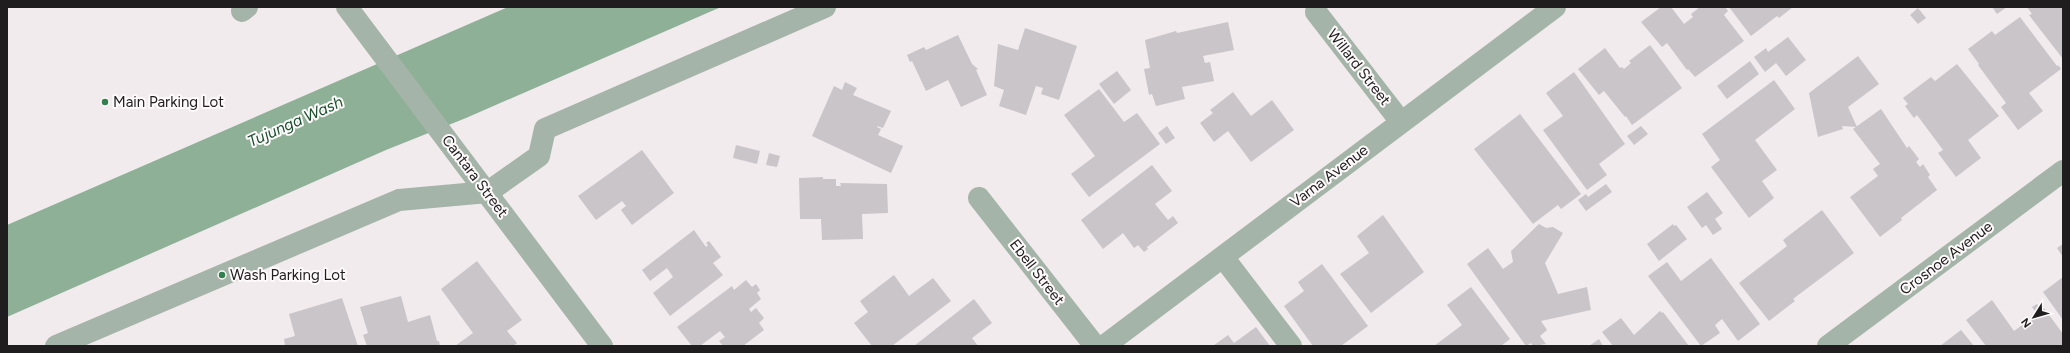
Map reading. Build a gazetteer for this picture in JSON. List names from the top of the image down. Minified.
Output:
{"streets":{"street":["Willard Street","Cantara Street","Varna Avenue","Crosnoe Avenue","Ebell Street"]},"crossings":[["Willard Street","Varna Avenue"]],"water":["Tujunga Wash"],"places":["Main Parking Lot","Wash Parking Lot"],"north":"bottom left"}
